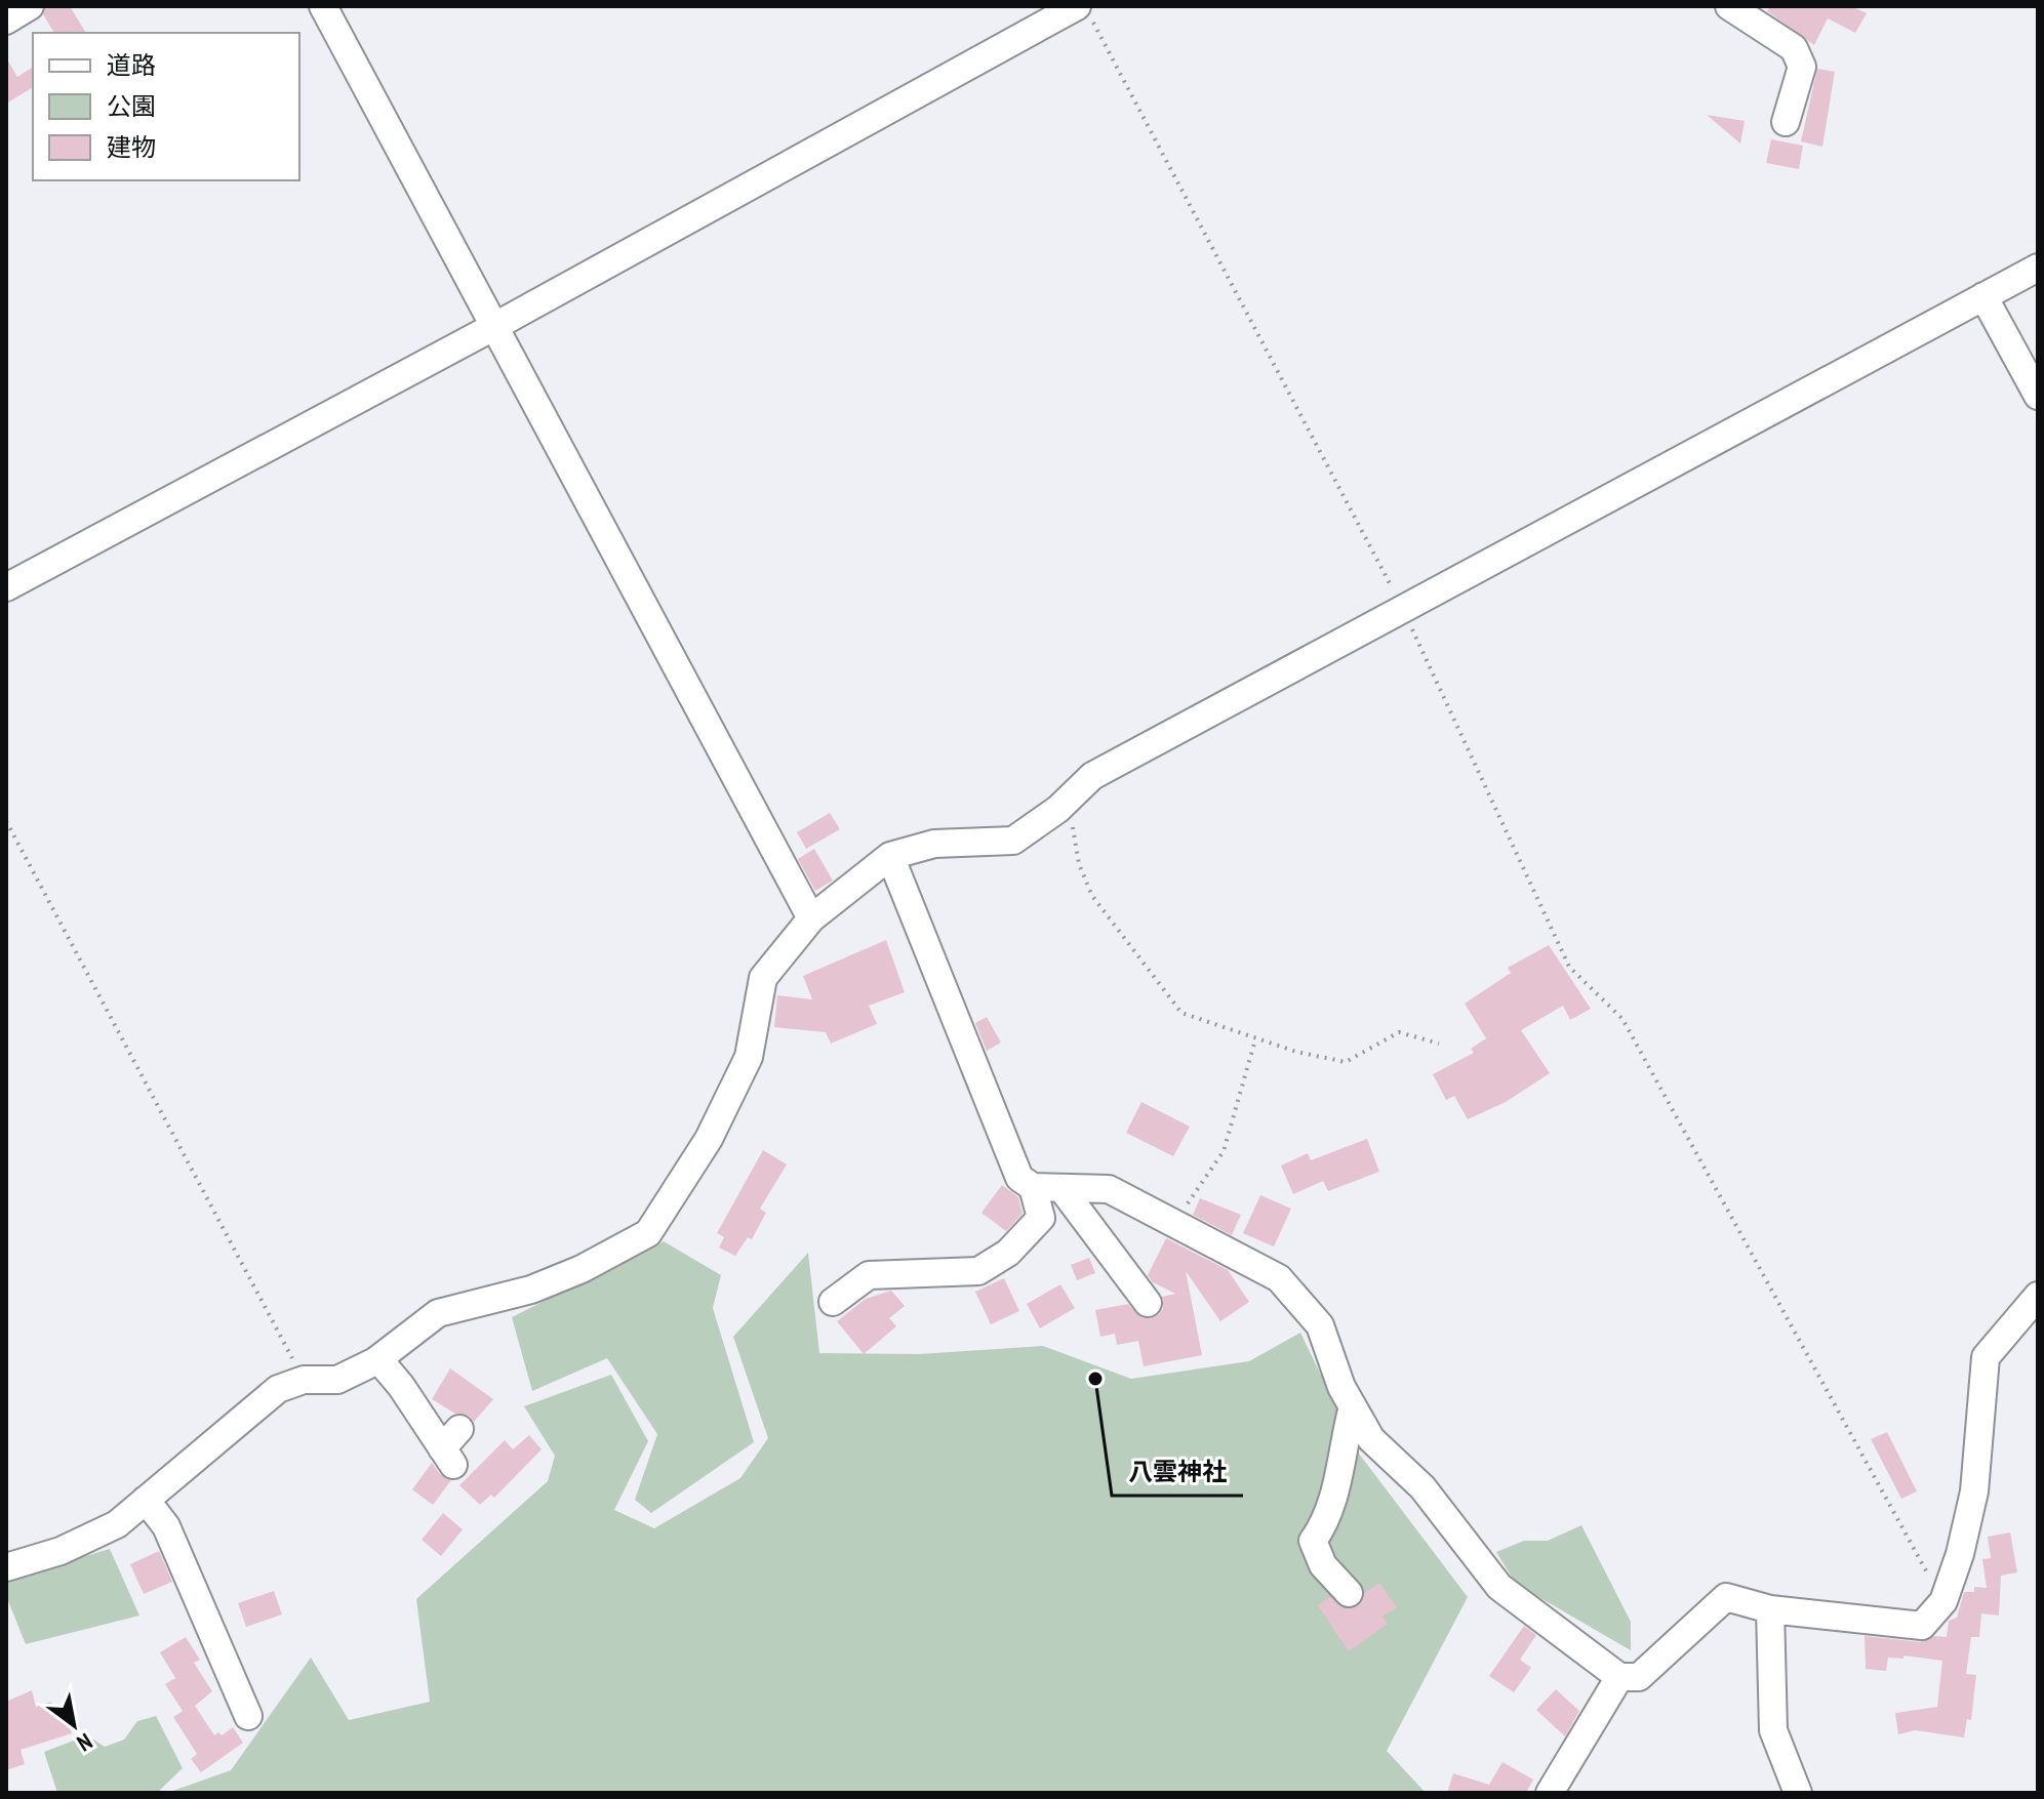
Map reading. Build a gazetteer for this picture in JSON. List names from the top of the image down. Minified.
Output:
{"places":["八雲神社"],"legend":["道路","公園","建物"],"north":"bottom right"}
